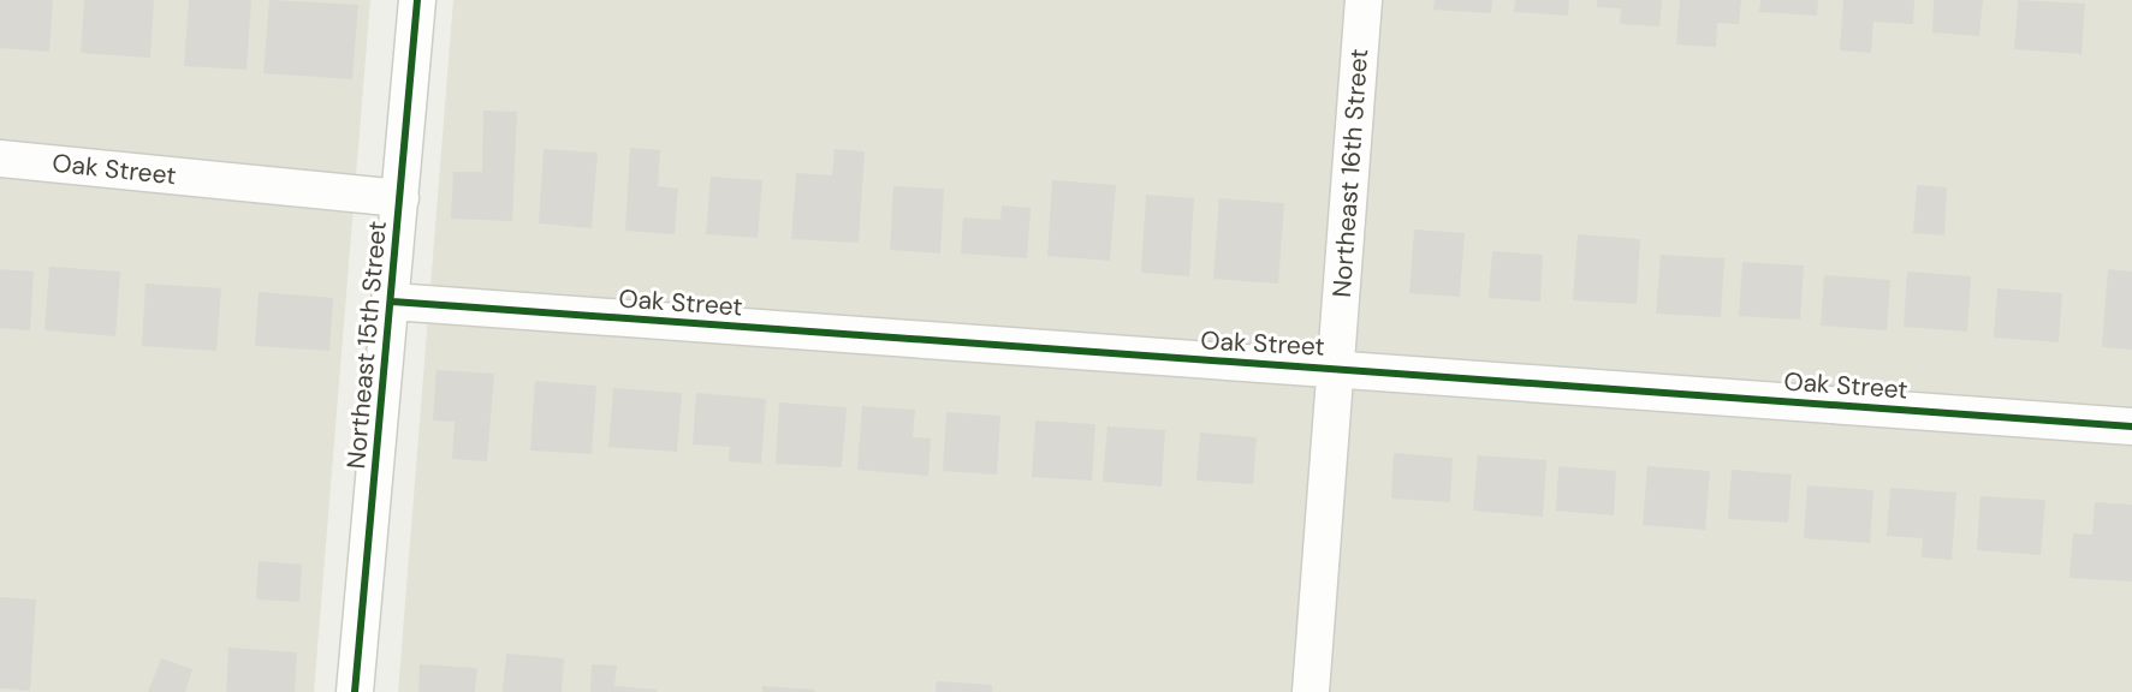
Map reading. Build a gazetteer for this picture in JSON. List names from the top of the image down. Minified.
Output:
{"streets":{"street":["Oak Street","Northeast 16th Street","Northeast 15th Street"]},"crossings":[["Oak Street","Northeast 16th Street"],["Oak Street","Northeast 15th Street"]]}
